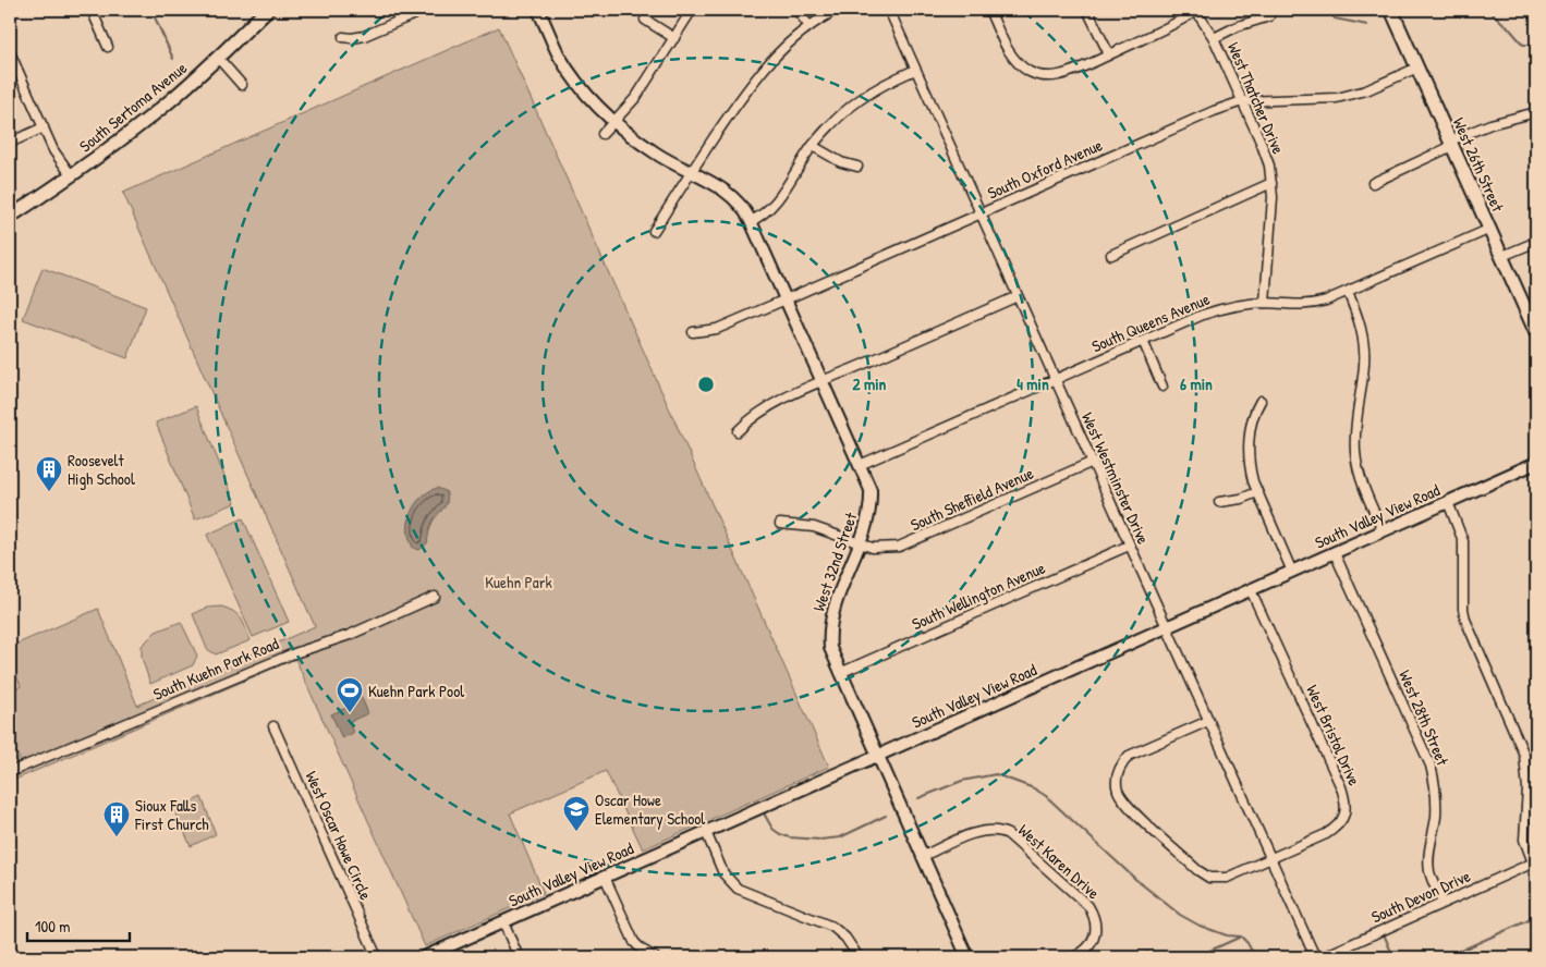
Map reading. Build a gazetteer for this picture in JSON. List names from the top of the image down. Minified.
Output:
{"streets":{"main road":["South Sertoma Avenue","West 26th Street"],"street":["West Thatcher Drive","South Oxford Avenue","South Queens Avenue","West Westminster Drive","South Sheffield Avenue","South Valley View Road","West 32nd Street","South Wellington Avenue","South Kuehn Park Road","West 28th Street","West Bristol Drive","West Oscar Howe Circle","West Karen Drive","South Devon Drive"]},"crossings":[["West Thatcher Drive","South Oxford Avenue"],["West Thatcher Drive","South Queens Avenue"],["West 26th Street","South Oxford Avenue"],["West 26th Street","South Queens Avenue"],["South Oxford Avenue","West Westminster Drive"],["South Oxford Avenue","West 32nd Street"],["South Queens Avenue","West Westminster Drive"],["South Queens Avenue","West 32nd Street"],["West Westminster Drive","South Sheffield Avenue"],["West Westminster Drive","South Valley View Road"],["West Westminster Drive","South Wellington Avenue"],["West Westminster Drive","West Bristol Drive"],["West Westminster Drive","South Devon Drive"],["South Sheffield Avenue","West 32nd Street"],["South Valley View Road","West 32nd Street"],["South Valley View Road","West 28th Street"],["South Valley View Road","West Bristol Drive"],["West 32nd Street","South Wellington Avenue"],["West 32nd Street","West Karen Drive"],["West 28th Street","South Devon Drive"]],"parks":["Kuehn Park"],"places":{"building":["Roosevelt High School","Sioux Falls First Church"],"sports":["Kuehn Park Pool"],"school or university":["Oscar Howe Elementary School"]},"scale_bar":"100 m","rings":["2 min","4 min","6 min"]}
